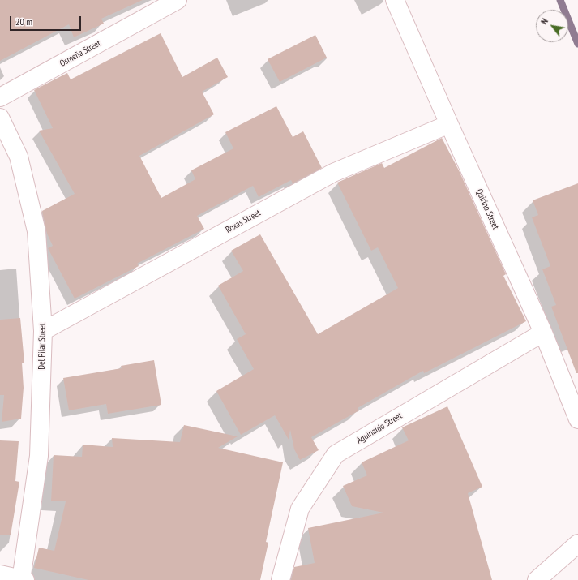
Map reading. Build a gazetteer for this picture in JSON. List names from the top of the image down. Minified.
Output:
{"streets":{"street":["Osmeña Street","Quirino Street","Roxas Street","Del Pilar Street","Aguinaldo Street"]},"crossings":[["Quirino Street","Roxas Street"],["Quirino Street","Aguinaldo Street"],["Roxas Street","Del Pilar Street"]],"scale_bar":"20 m","north":"top left"}
